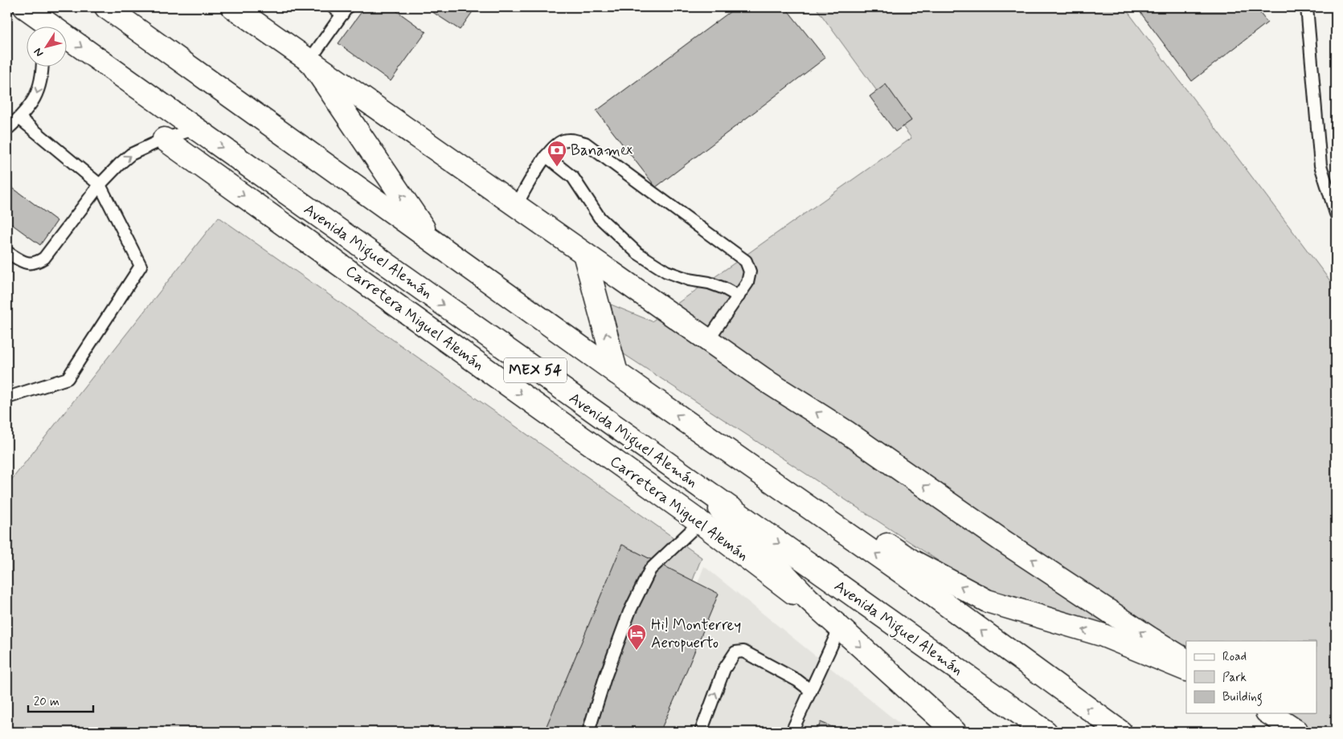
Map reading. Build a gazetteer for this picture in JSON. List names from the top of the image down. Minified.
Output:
{"streets":{"main road":["Avenida Miguel Alemán","Carretera Miguel Alemán","MEX 54"]},"places":{"bank":["Banamex"],"hotel":["Hi! Monterrey Aeropuerto"]},"legend":["Road","Park","Building"],"scale_bar":"20 m","north":"bottom left"}
